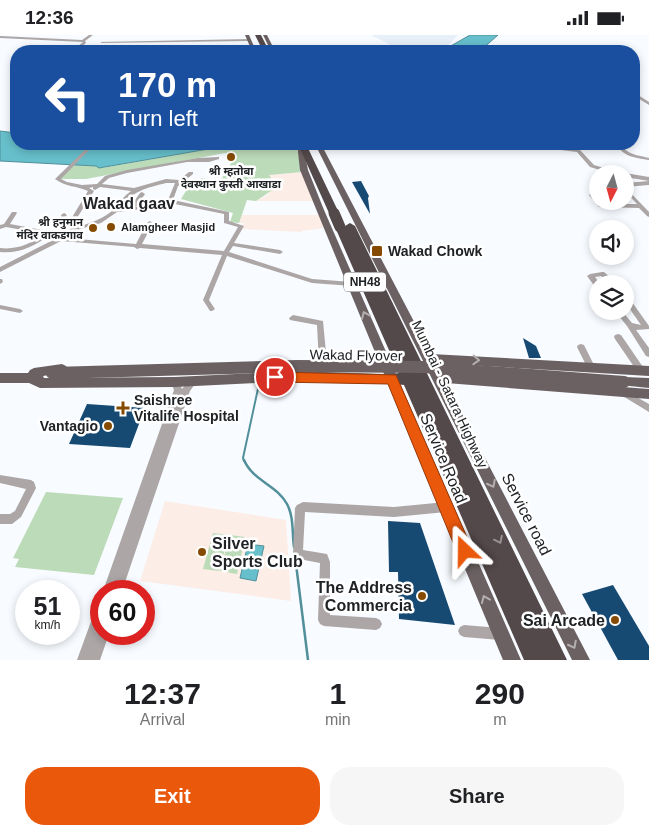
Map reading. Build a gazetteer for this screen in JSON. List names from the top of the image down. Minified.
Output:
{"streets":{"highway":["NH48","Mumbai - Satara Highway"],"main road":["Wakad Flyover","Service Road","Service road"]},"crossings":[["Mumbai - Satara Highway","Service Road"]],"one_way":["Service road"],"districts":["Wakad gaav"],"places":{"other":["श्री म्हतोबा देवस्थान कुस्ती आखाडा","Alamgheer Masjid","श्री हनुमान मंदिर वाकडगाव","Vantagio","Silver Sports Club","The Address Commercia","Sai Arcade"],"transit":["Wakad Chowk"],"health":["Saishree Vitalife Hospital"]},"north":"bottom","page":{"status":"12:36","turn":["170 m","Turn left"],"speed":"51 km/h","limit":"60","eta":["12:37","Arrival","1","min","290","m"],"buttons":["Exit","Share"]}}
